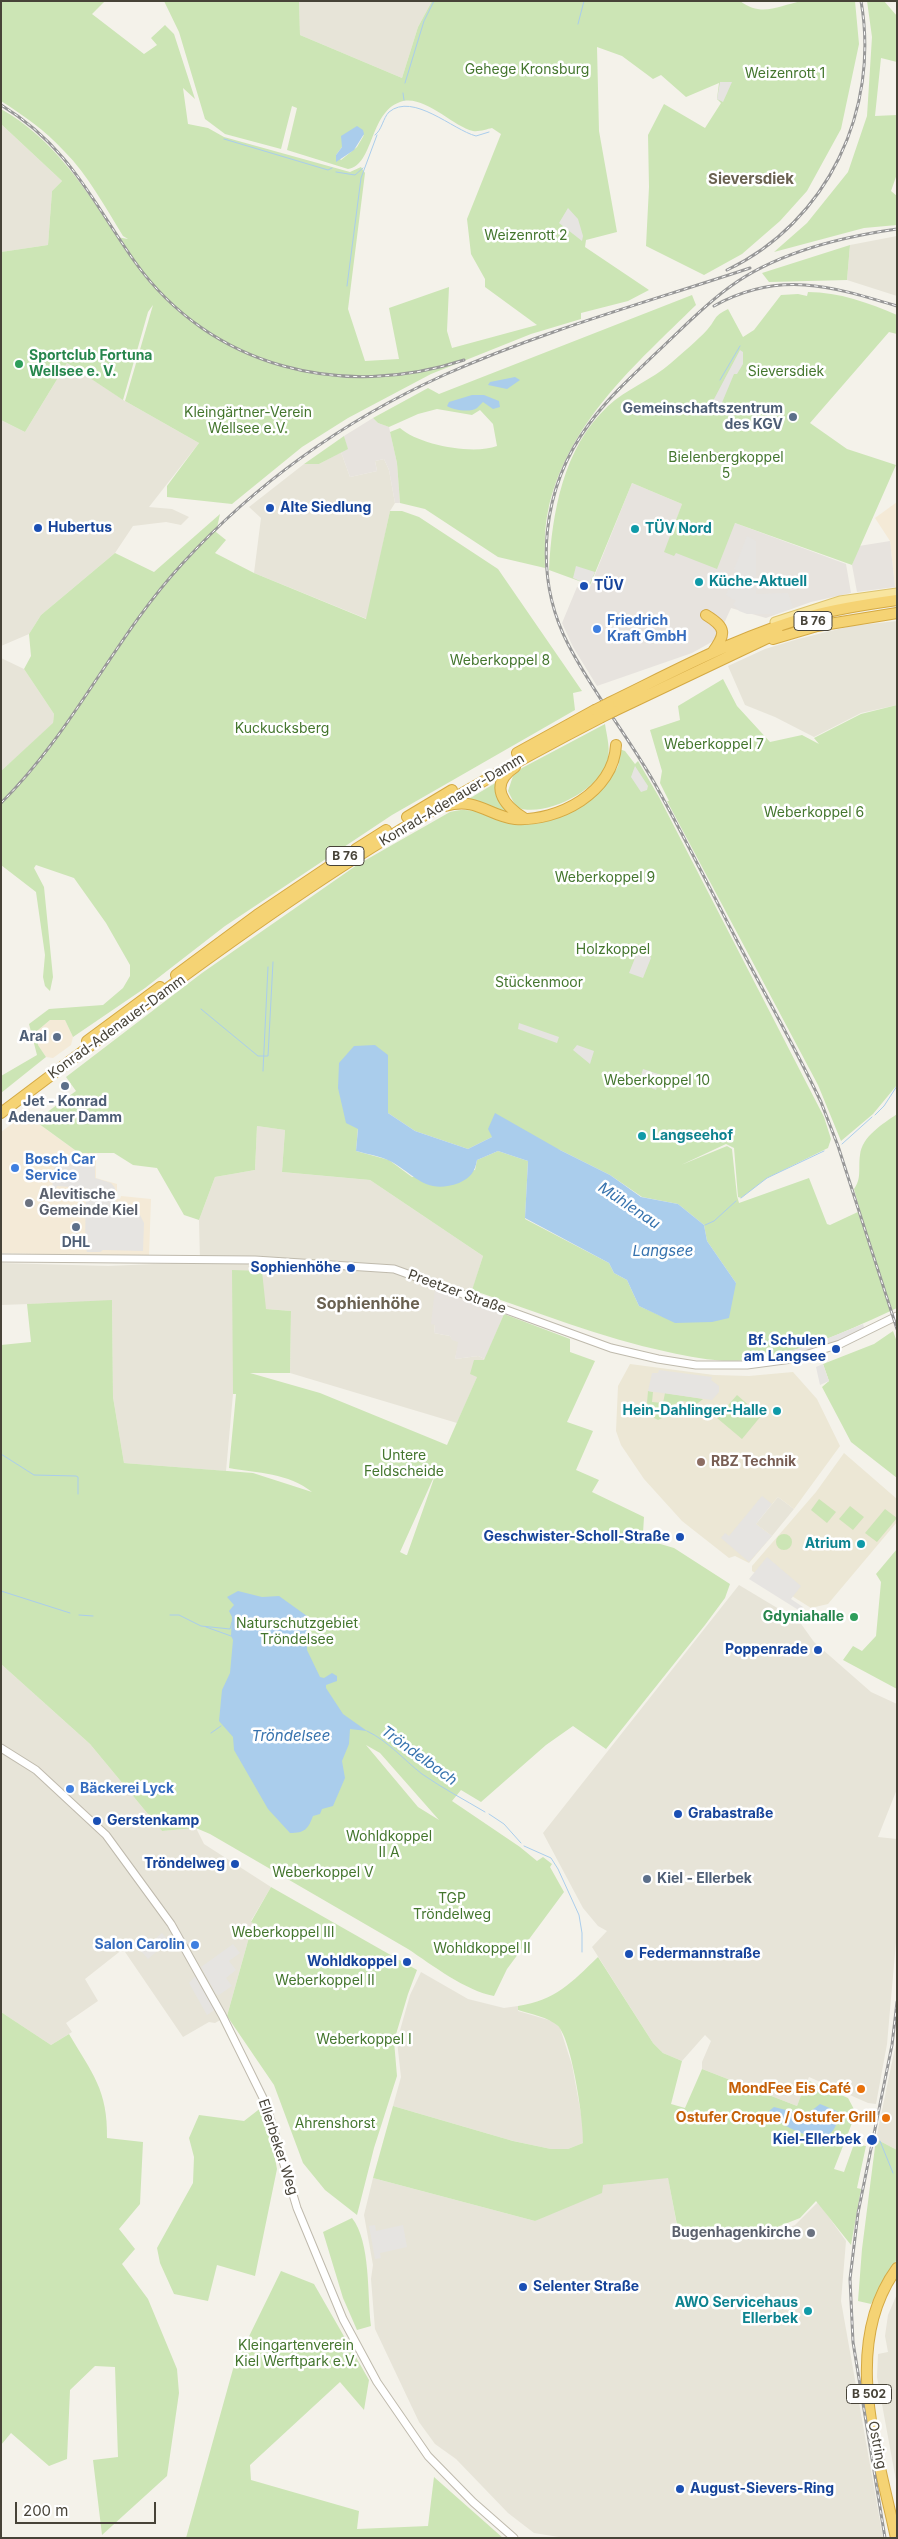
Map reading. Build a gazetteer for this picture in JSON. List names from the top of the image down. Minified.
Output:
{"streets":{"highway":["B 76","Konrad-Adenauer-Damm","B 502","Ostring"],"street":["Preetzer Straße","Ellerbeker Weg"]},"crossings":[["B 76","Konrad-Adenauer-Damm"]],"districts":["Sieversdiek","Sophienhöhe"],"water":["Mühlenau","Langsee","Tröndelsee","Tröndelbach"],"parks":["Gehege Kronsburg","Weizenrott 1","Weizenrott 2","Sieversdiek","Kleingärtner-Verein Wellsee e.V.","Bielenbergkoppel 5","Weberkoppel 8","Kuckucksberg","Weberkoppel 7","Weberkoppel 6","Weberkoppel 9","Holzkoppel","Stückenmoor","Weberkoppel 10","Untere Feldscheide","Naturschutzgebiet Tröndelsee","Wohldkoppel II A","Weberkoppel V","TGP Tröndelweg","Weberkoppel III","Wohldkoppel II","Weberkoppel II","Weberkoppel I","Ahrenshorst","Kleingartenverein Kiel Werftpark e.V."],"places":["Sportclub Fortuna Wellsee e. V.","Gemeinschaftszentrum des KGV","Alte Siedlung","Hubertus","TÜV Nord","Küche-Aktuell","TÜV","Friedrich Kraft GmbH","Aral","Jet - Konrad Adenauer Damm","Langseehof","Bosch Car Service","Alevitische Gemeinde Kiel","DHL","Sophienhöhe","Bf. Schulen am Langsee","Hein-Dahlinger-Halle","RBZ Technik","Geschwister-Scholl-Straße","Atrium","Gdyniahalle","Poppenrade","Bäckerei Lyck","Grabastraße","Gerstenkamp","Tröndelweg","Kiel - Ellerbek","Salon Carolin","Federmannstraße","Wohldkoppel","MondFee Eis Café","Ostufer Croque / Ostufer Grill","Kiel-Ellerbek","Bugenhagenkirche","Selenter Straße","AWO Servicehaus Ellerbek","August-Sievers-Ring"],"scale_bar":"200 m"}
